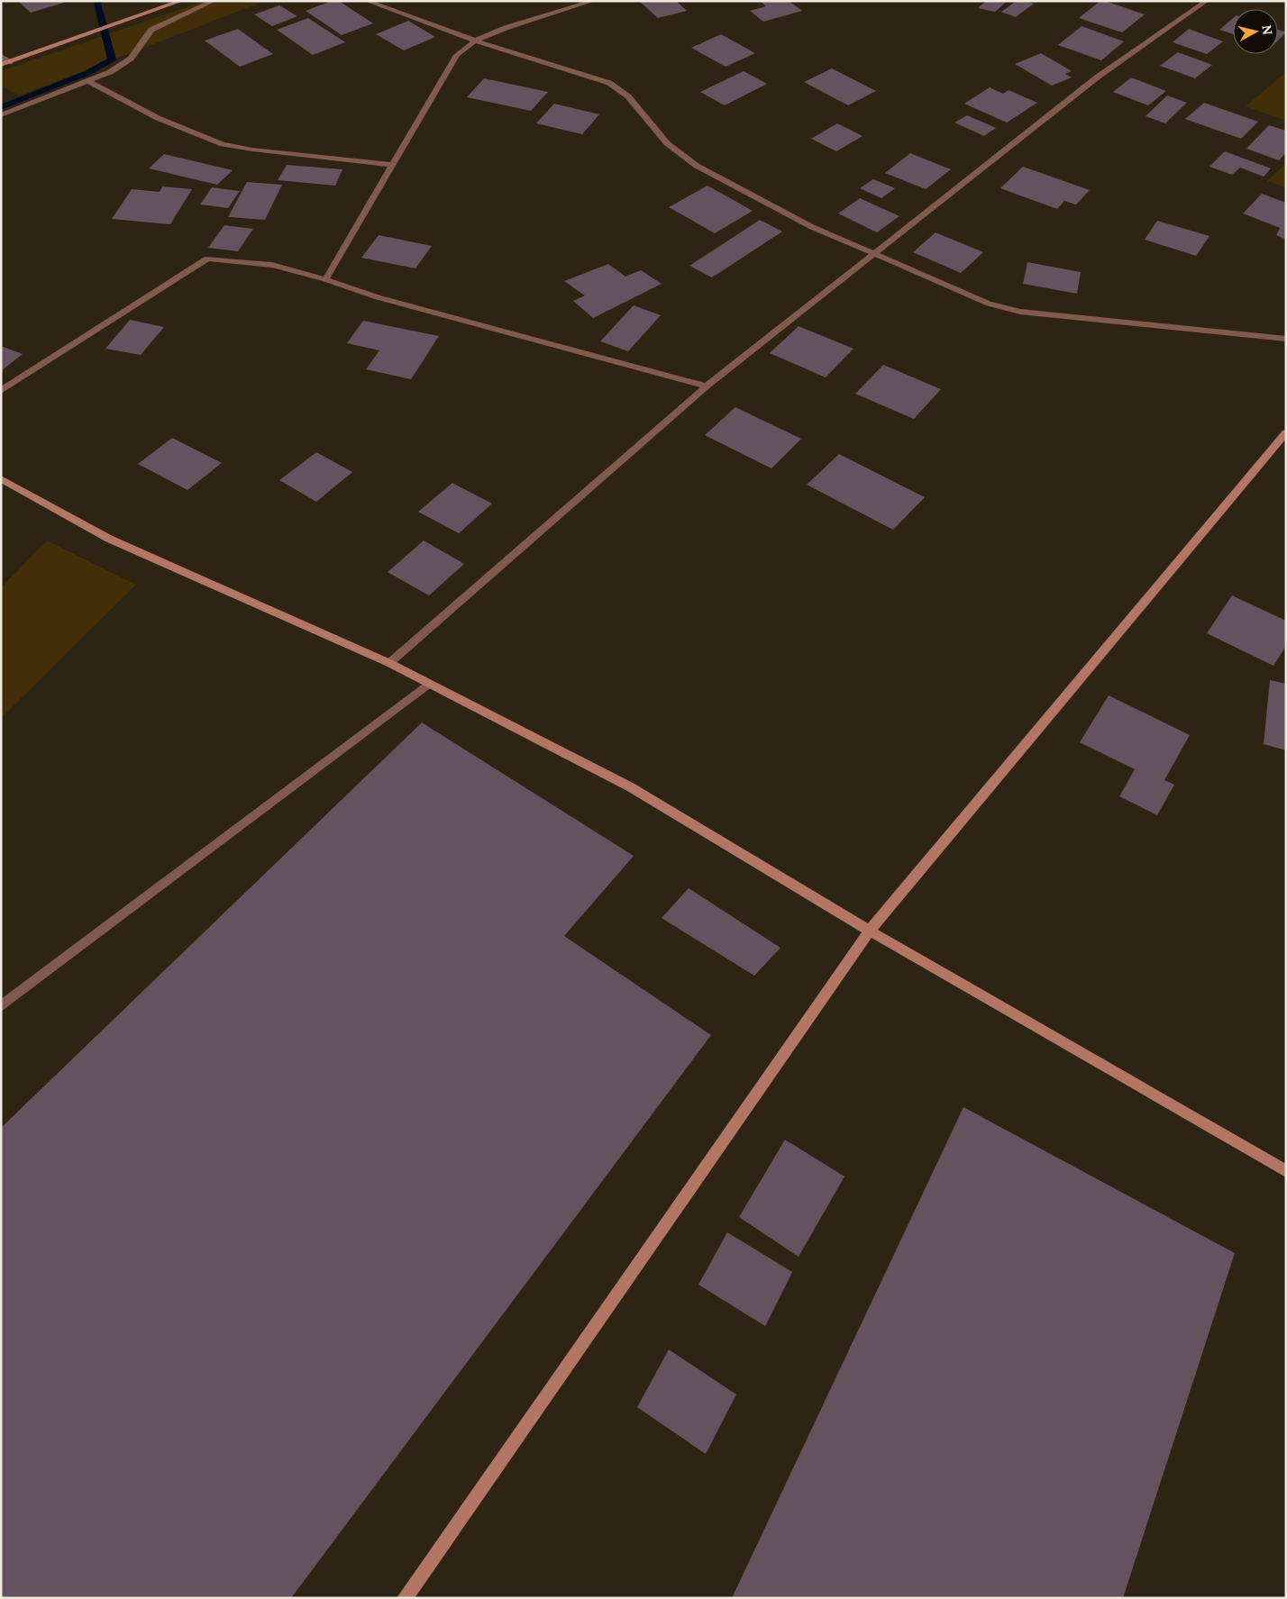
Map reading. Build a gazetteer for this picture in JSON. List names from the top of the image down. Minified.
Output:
{"north":"right"}
